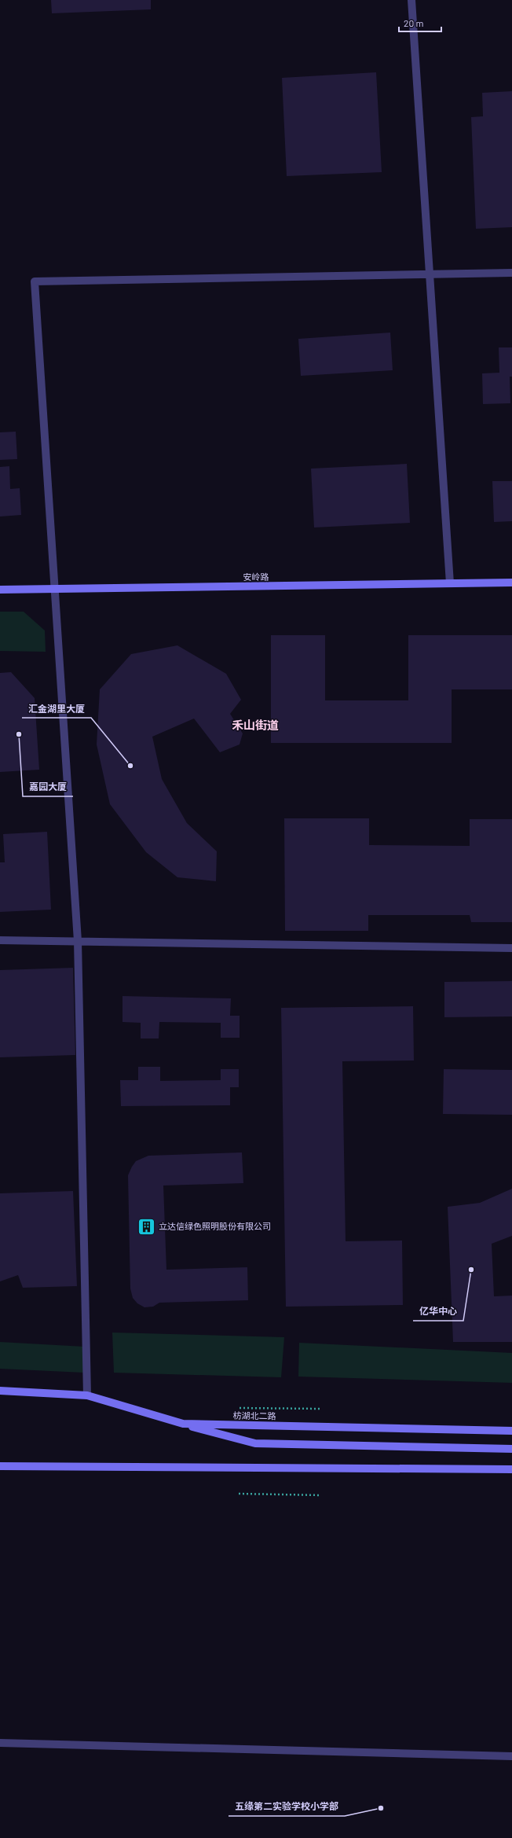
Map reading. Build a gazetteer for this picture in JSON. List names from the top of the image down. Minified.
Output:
{"streets":{"main road":["安岭路","枋湖北二路"]},"districts":["禾山街道"],"places":{"other":["嘉园大厦","汇金湖里大厦","亿华中心","五缘第二实验学校小学部"],"building":["立达信绿色照明股份有限公司"]},"scale_bar":"20 m"}
